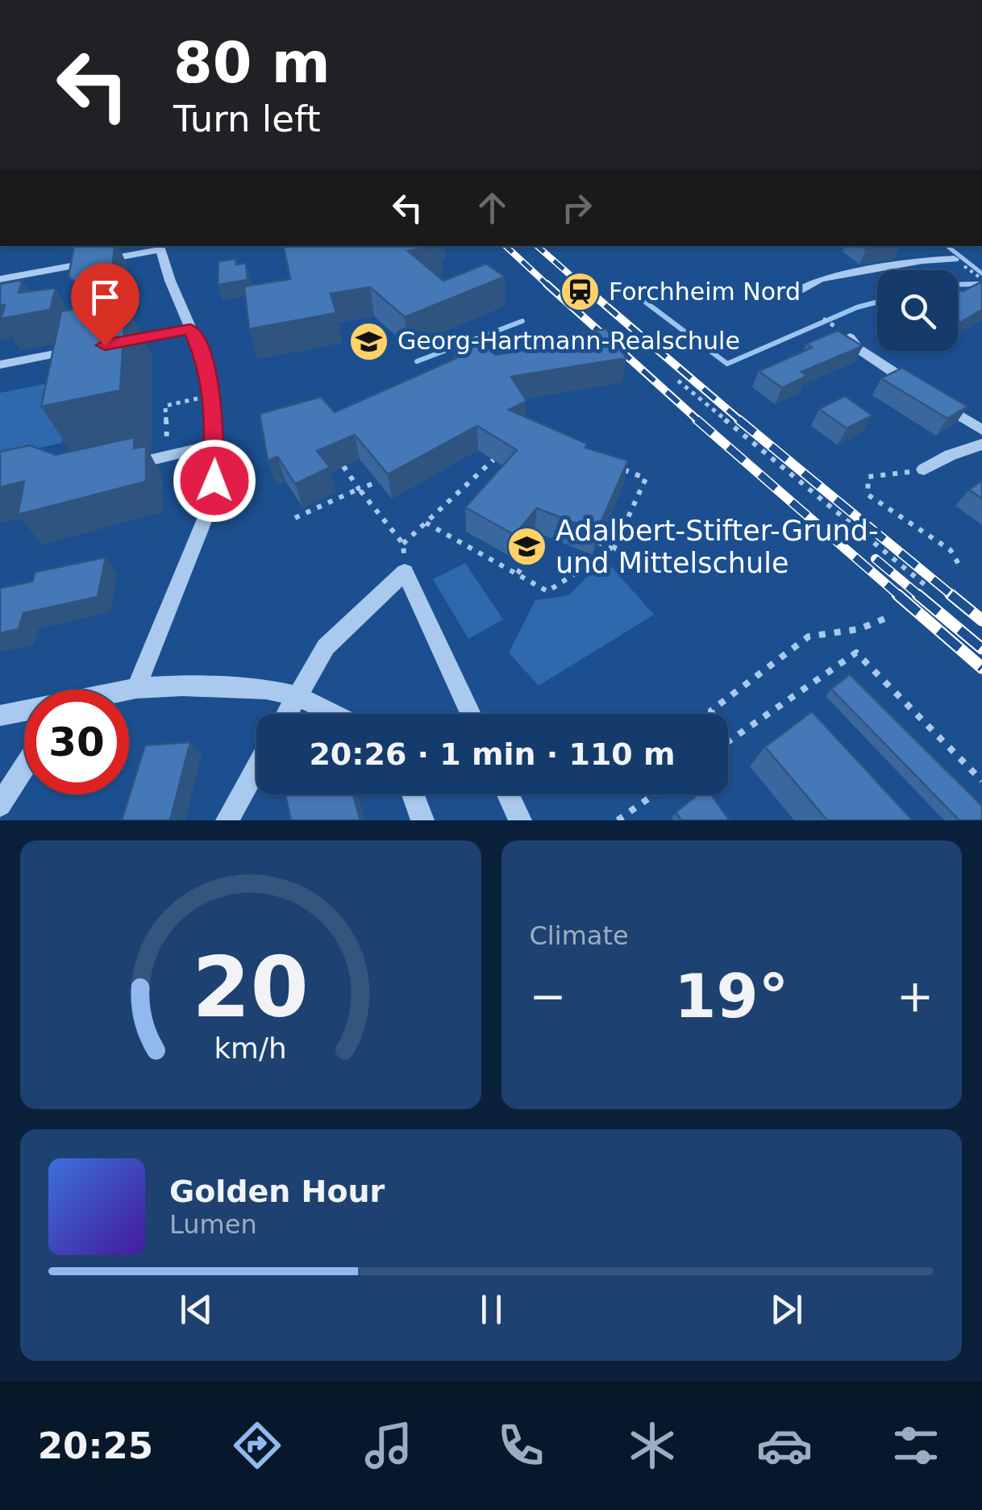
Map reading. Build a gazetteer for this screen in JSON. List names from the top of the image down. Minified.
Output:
{"places":{"station":["Forchheim Nord"],"school or university":["Georg-Hartmann-Realschule","Adalbert-Stifter-Grund- und Mittelschule"]},"page":{"turn":["80 m","Turn left"],"limit":"30","trip":"20:26 · 1 min · 110 m","tile":"Climate","heat":["−","19°","+"],"song":["Golden Hour","Lumen"],"tabs":"20:25","gauge":["20","km/h"]}}
